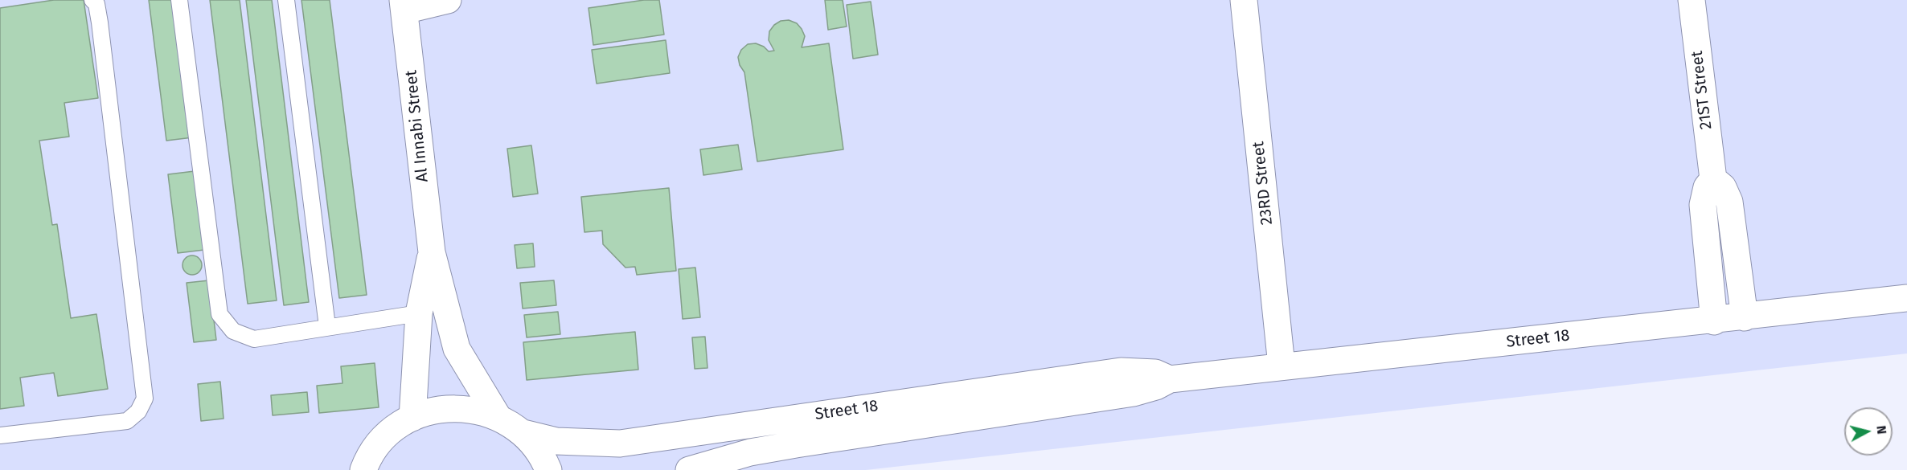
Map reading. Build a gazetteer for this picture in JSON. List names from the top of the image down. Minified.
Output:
{"streets":{"street":["21ST Street","Al Innabi Street","23RD Street","Street 18"]},"crossings":[["23RD Street","Street 18"]],"north":"right"}
